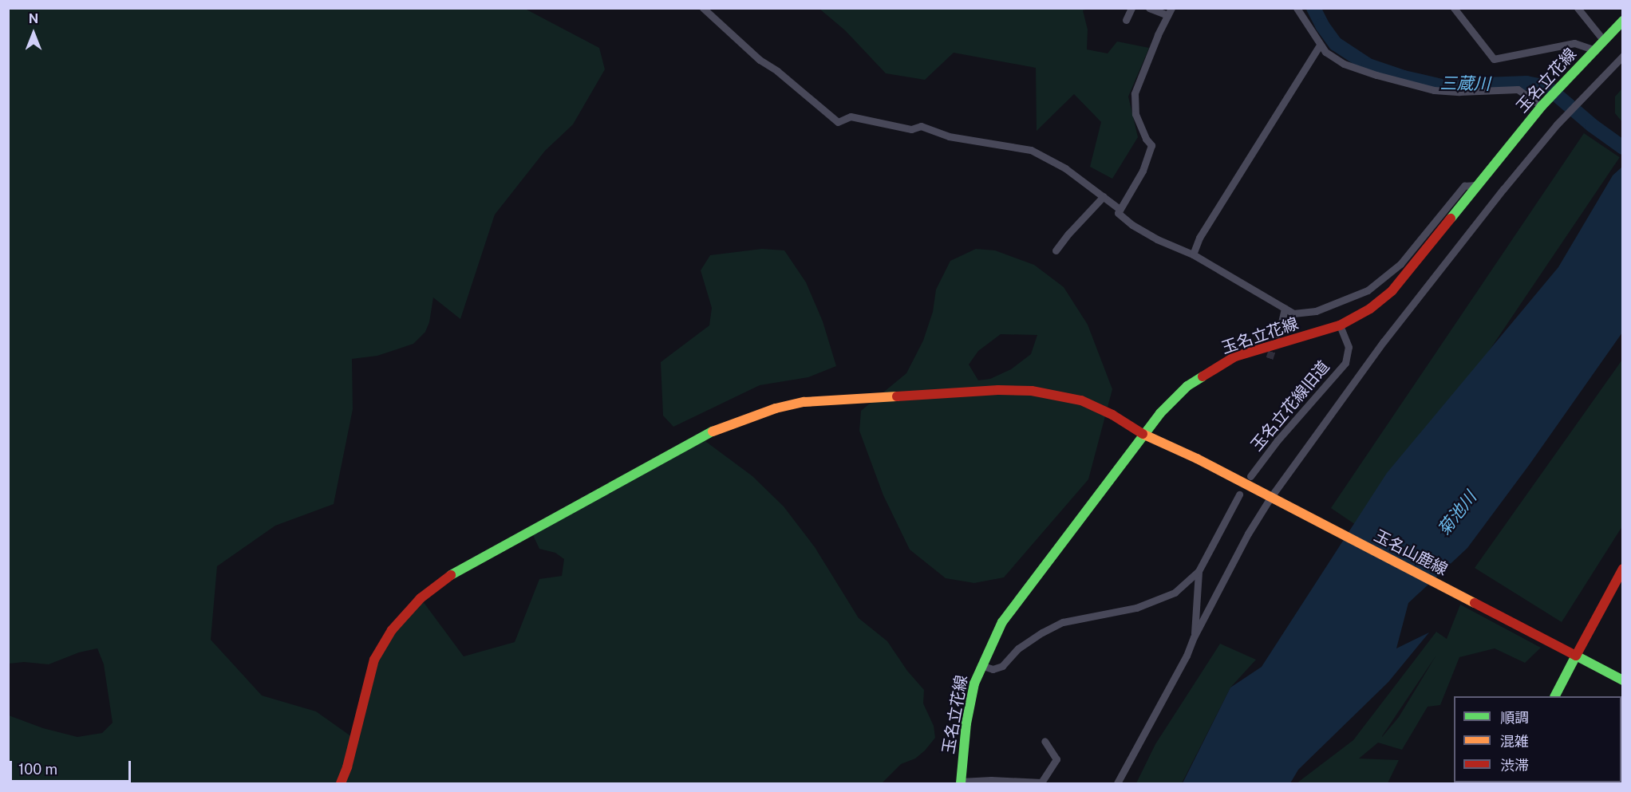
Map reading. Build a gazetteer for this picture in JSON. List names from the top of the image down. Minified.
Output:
{"streets":{"main road":["玉名立花線","玉名山鹿線"],"street":["玉名立花線旧道"]},"crossings":[["玉名立花線","玉名立花線旧道"],["玉名立花線","玉名山鹿線"]],"water":["三蔵川","菊池川"],"legend":["順調","混雑","渋滞"],"scale_bar":"100 m","north":"top"}
